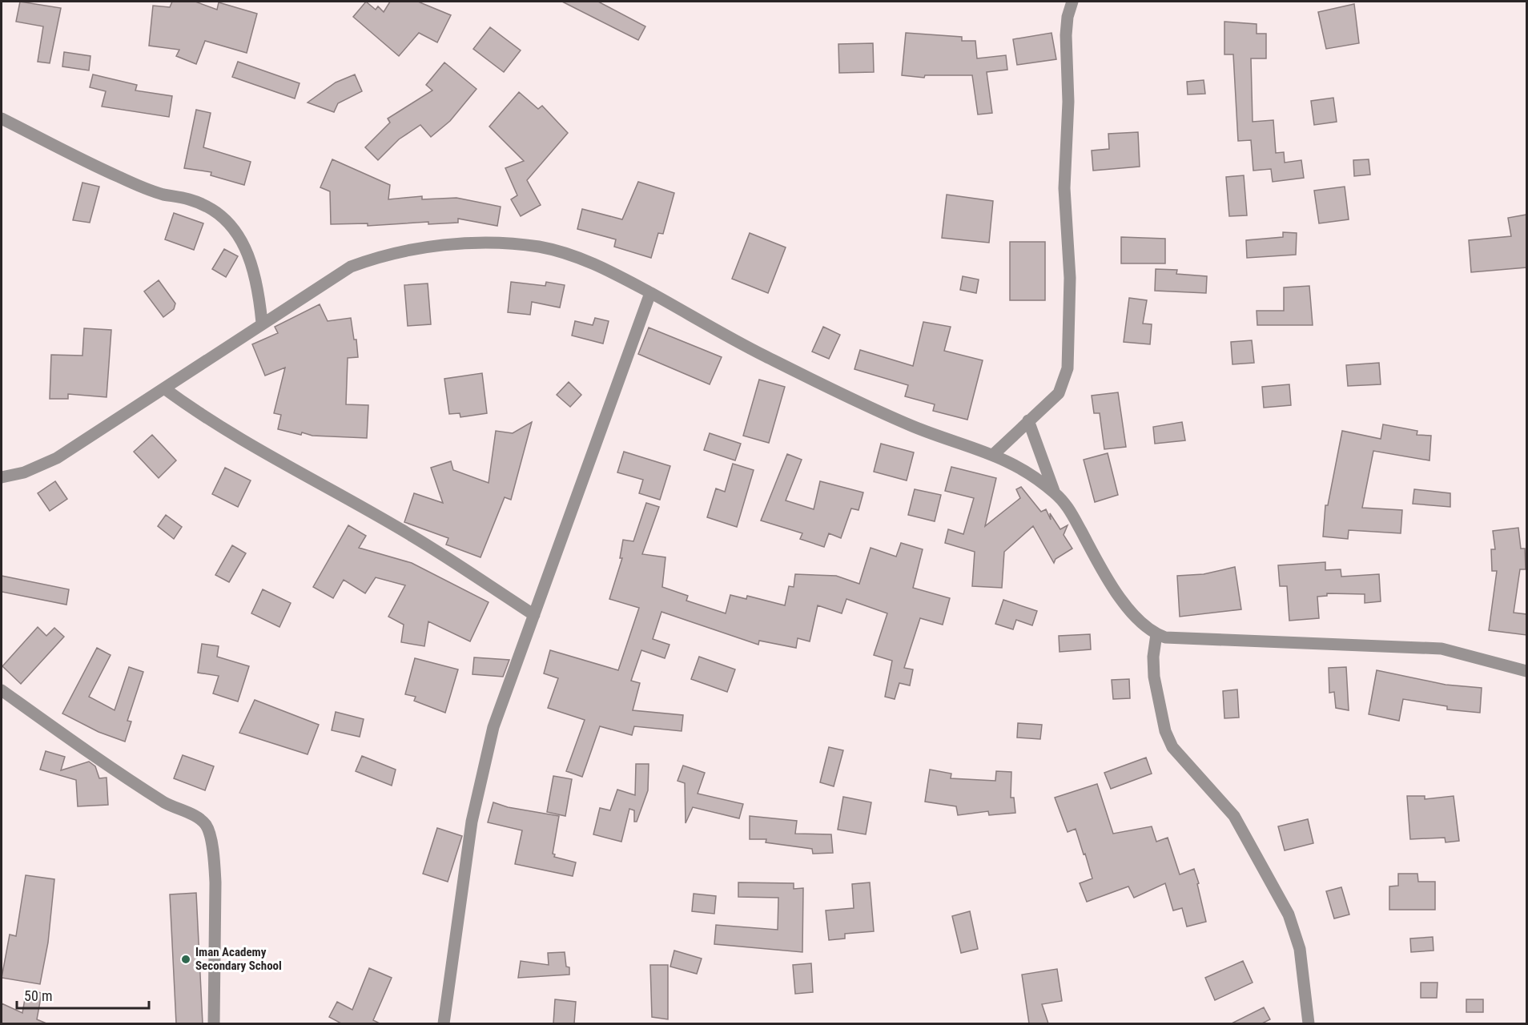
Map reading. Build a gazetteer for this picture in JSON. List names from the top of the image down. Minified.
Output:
{"places":["Iman Academy Secondary School"],"scale_bar":"50 m"}
